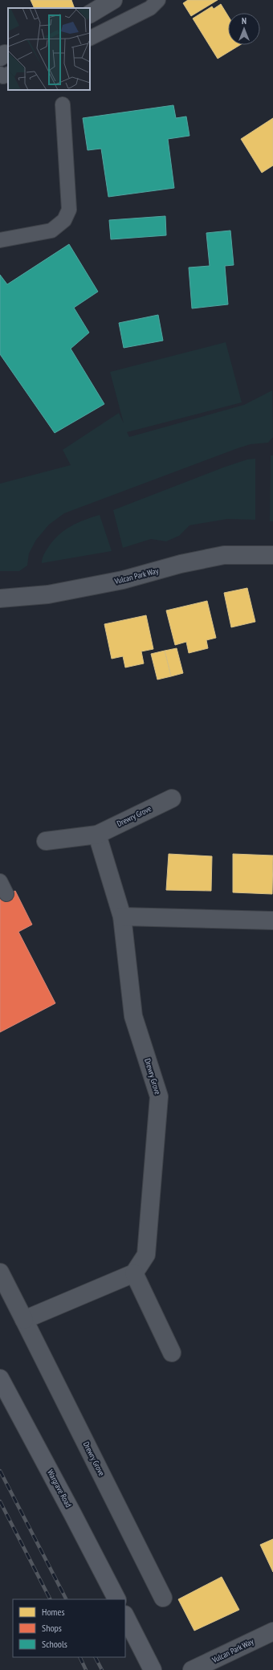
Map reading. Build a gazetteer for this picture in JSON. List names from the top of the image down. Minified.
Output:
{"streets":{"street":["Vulcan Park Way","Drewry Grove","Wargrave Road"]},"legend":["Homes","Shops","Schools"],"north":"top"}
